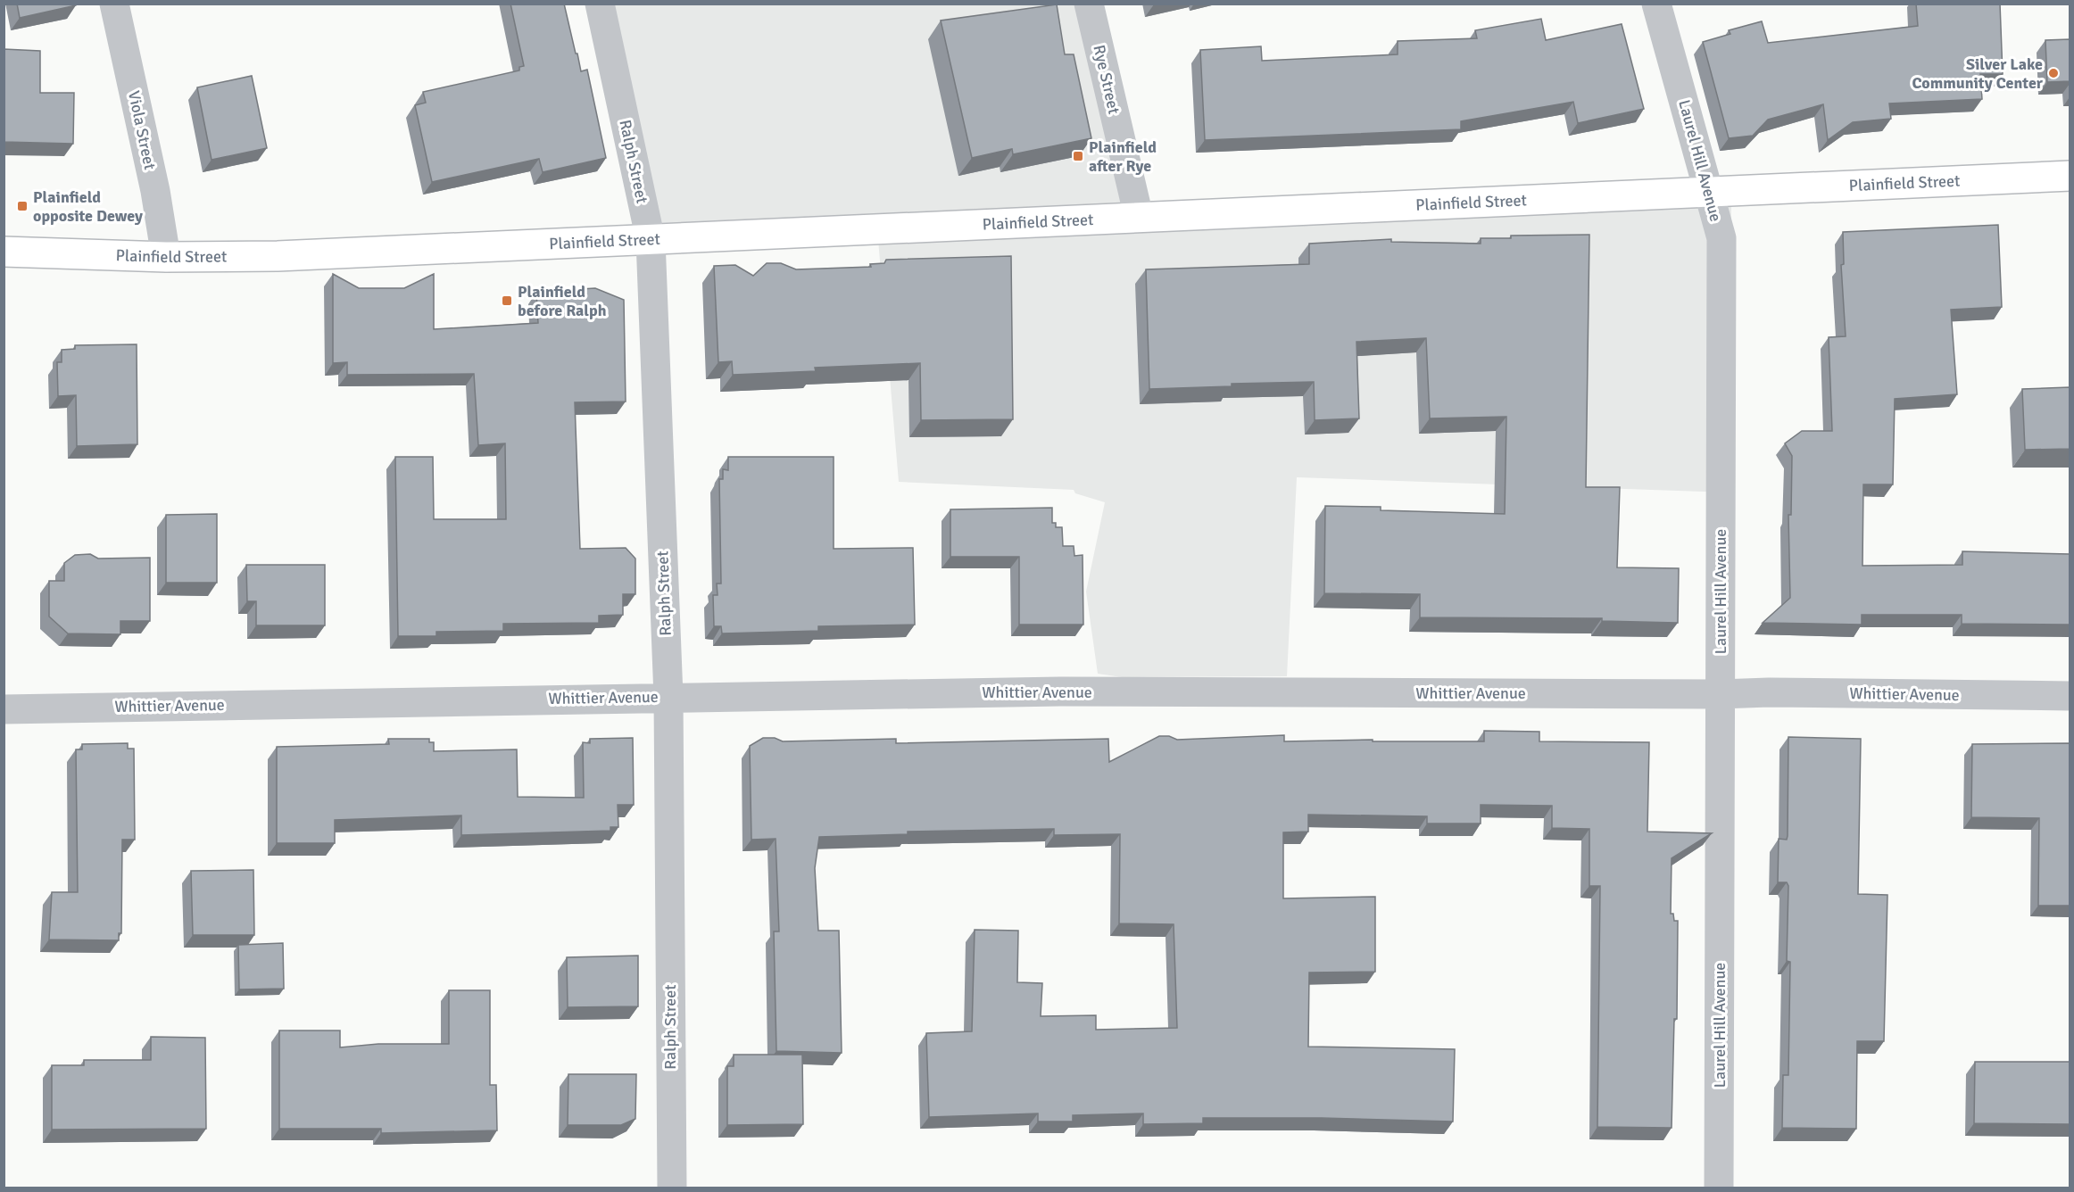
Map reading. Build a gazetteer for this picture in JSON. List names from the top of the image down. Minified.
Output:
{"streets":{"main road":["Plainfield Street"],"street":["Rye Street","Viola Street","Laurel Hill Avenue","Ralph Street","Whittier Avenue"]},"crossings":[["Rye Street","Plainfield Street"],["Viola Street","Plainfield Street"],["Laurel Hill Avenue","Plainfield Street"],["Laurel Hill Avenue","Whittier Avenue"],["Ralph Street","Plainfield Street"],["Ralph Street","Whittier Avenue"]],"places":{"other":["Silver Lake Community Center"],"transit":["Plainfield after Rye","Plainfield opposite Dewey","Plainfield before Ralph"]}}
